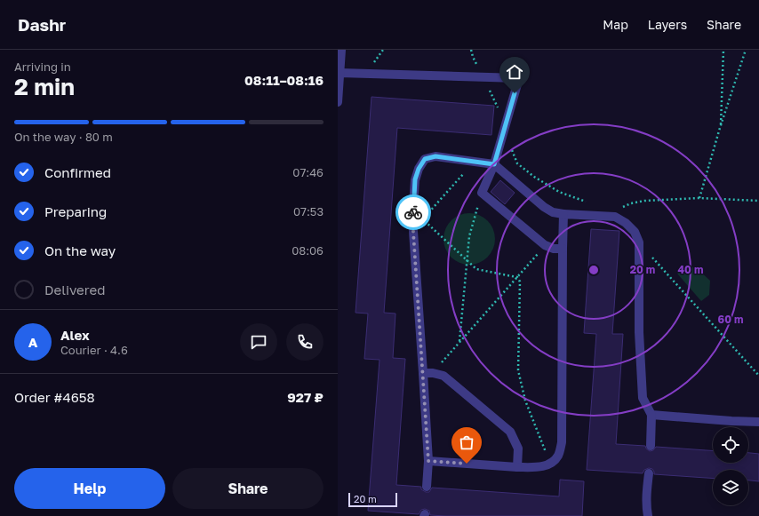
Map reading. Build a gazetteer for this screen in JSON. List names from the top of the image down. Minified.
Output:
{"scale_bar":"20 m","page":{"header":"Dashr","nav":["Map","Layers","Share"],"heading":["2 min","Arriving in","08:11–08:16"],"panel":["Alex","Courier · 4.6","Order #4658","927 ₽"],"bar":"On the way · 80 m","list":[["Confirmed","07:46"],["Preparing","07:53"],["On the way","08:06"],"Delivered"],"round":"A","buttons":["Help","Share"],"scale":"20 m"},"rings":["20 m","40 m","60 m"]}
